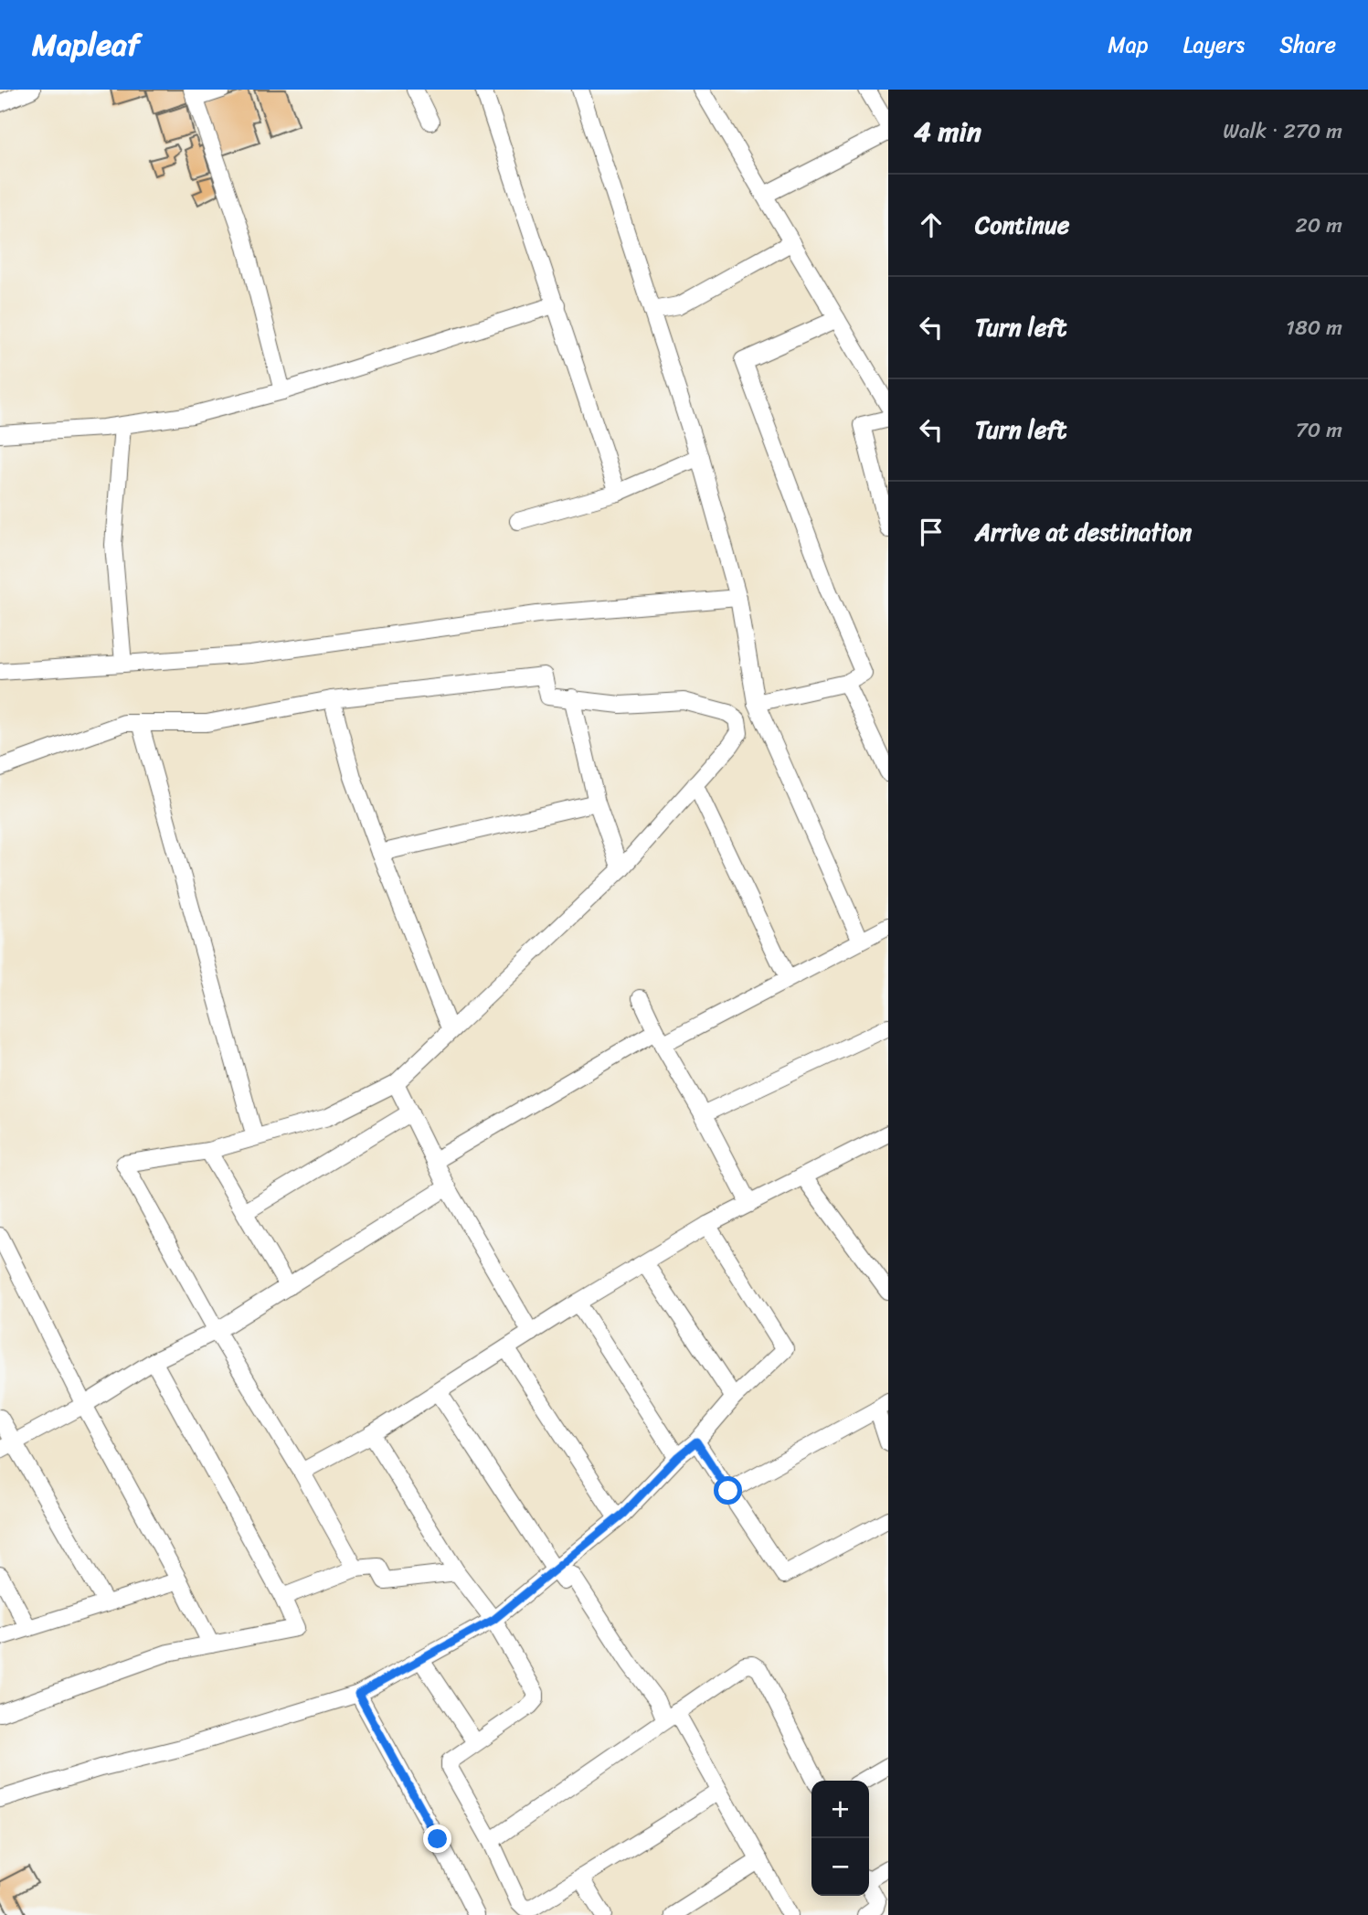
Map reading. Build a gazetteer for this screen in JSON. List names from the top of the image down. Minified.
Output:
{"page":{"header":"Mapleaf","nav":["Map","Layers","Share"],"heading":["4 min","Walk · 270 m"],"list":[["Continue","20 m"],["Turn left","180 m"],["Turn left","70 m"],"Arrive at destination"],"map_buttons":["+","−"]}}
